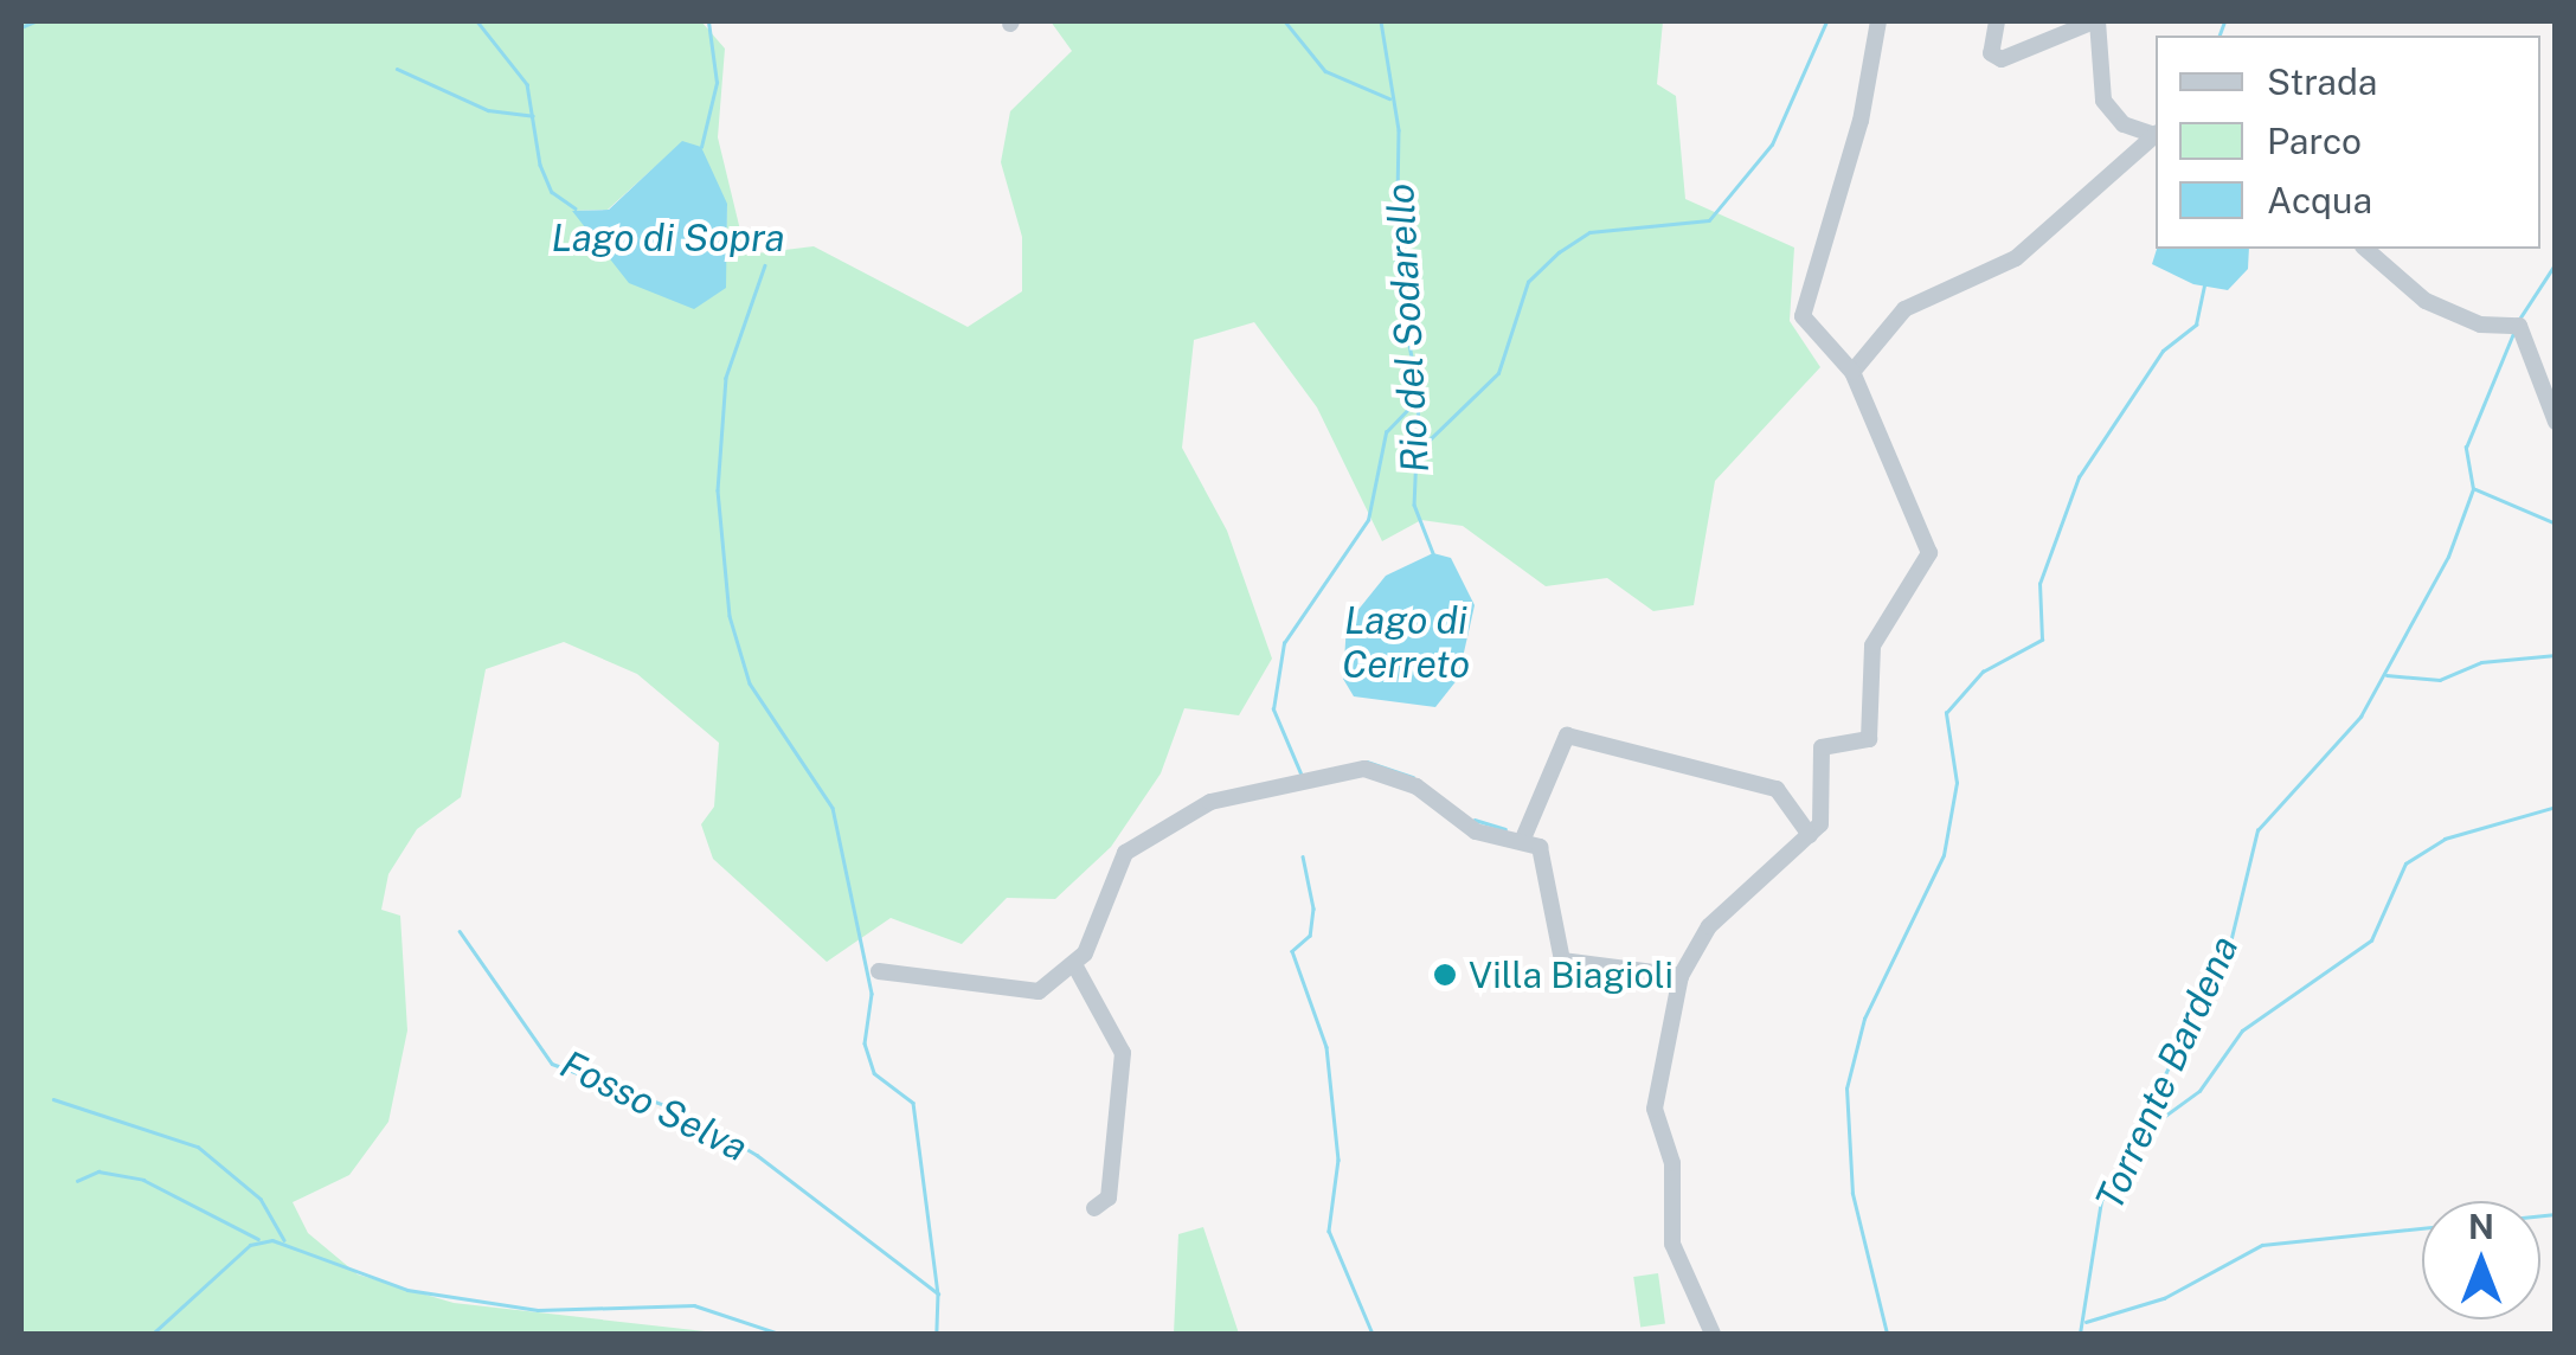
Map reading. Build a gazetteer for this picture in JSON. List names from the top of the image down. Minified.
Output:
{"water":["Lago di Sopra","Rio del Sodarello","Lago di Cerreto","Torrente Bardena","Fosso Selva"],"places":["Villa Biagioli"],"legend":["Strada","Parco","Acqua"],"north":"top"}
